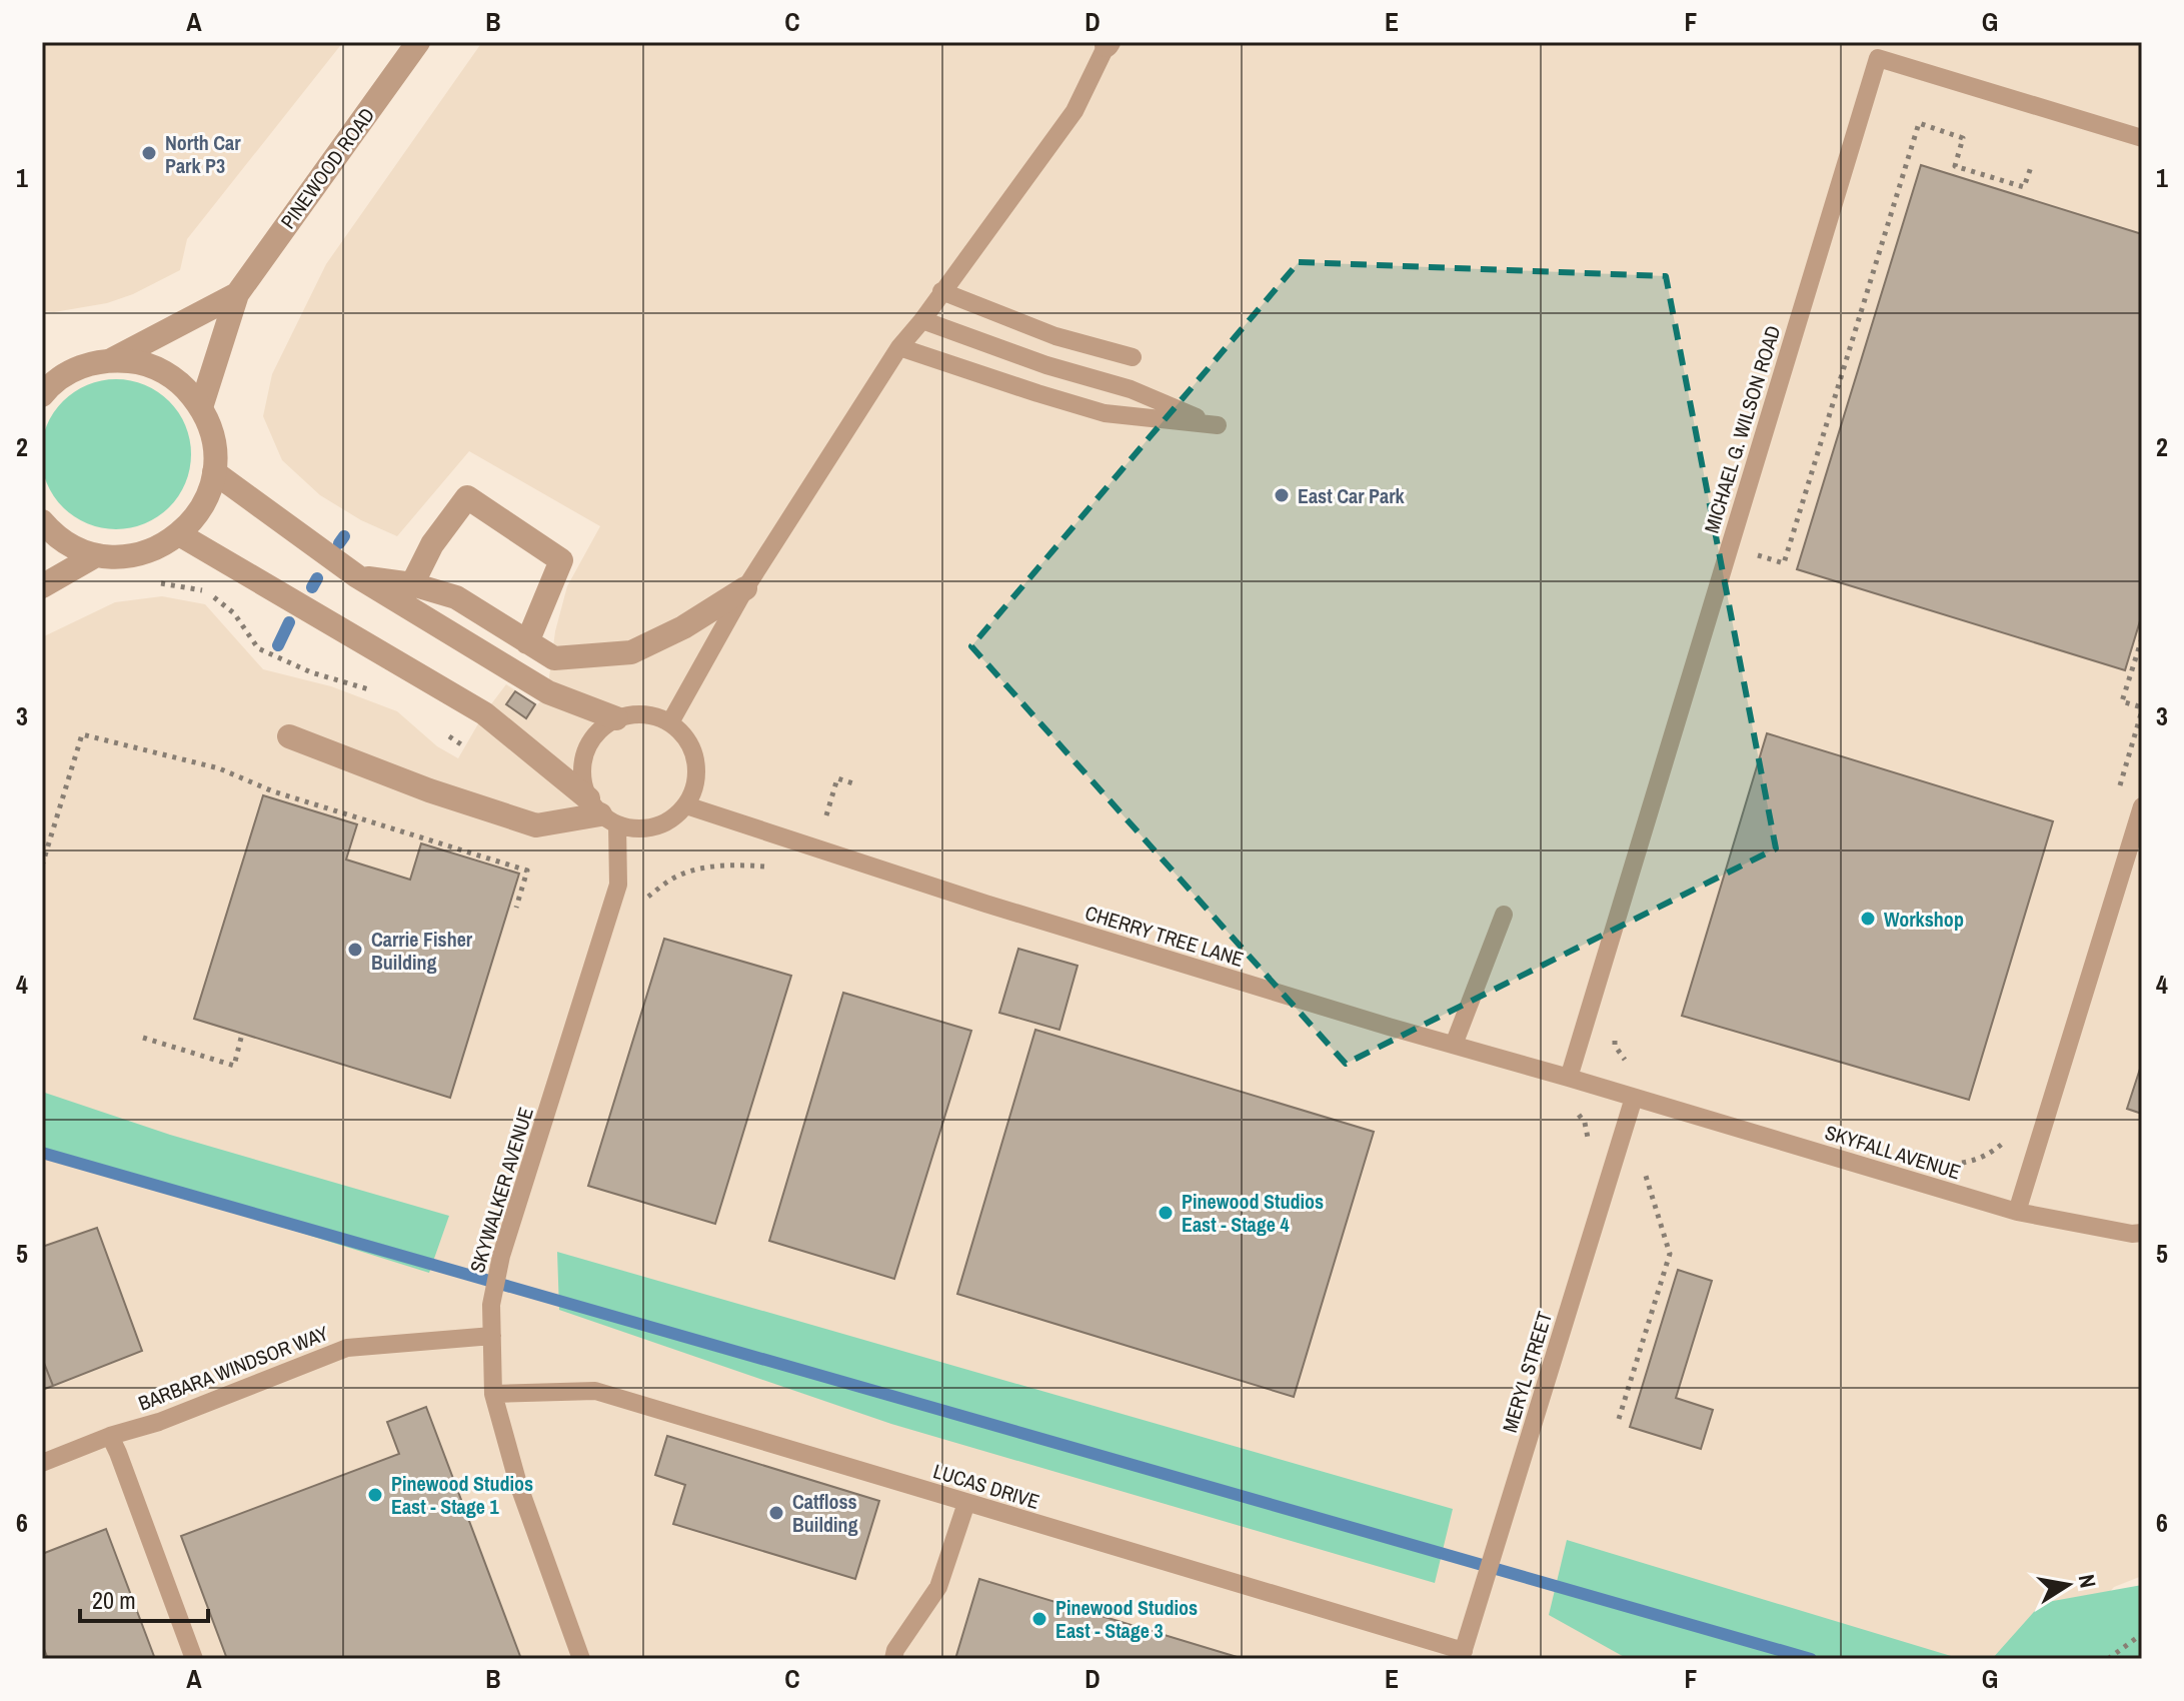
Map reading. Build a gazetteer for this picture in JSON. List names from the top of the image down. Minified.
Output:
{"streets":{"street":["PINEWOOD ROAD"],"lane":["MICHAEL G. WILSON ROAD","CHERRY TREE LANE","SKYFALL AVENUE","SKYWALKER AVENUE","BARBARA WINDSOR WAY","MERYL STREET","LUCAS DRIVE"]},"crossings":[["MICHAEL G. WILSON ROAD","CHERRY TREE LANE"],["CHERRY TREE LANE","SKYFALL AVENUE"],["CHERRY TREE LANE","SKYWALKER AVENUE"],["CHERRY TREE LANE","MERYL STREET"],["SKYFALL AVENUE","MERYL STREET"],["SKYWALKER AVENUE","BARBARA WINDSOR WAY"],["SKYWALKER AVENUE","LUCAS DRIVE"],["MERYL STREET","LUCAS DRIVE"]],"places":["North Car Park P3","East Car Park","Workshop","Carrie Fisher Building","Pinewood Studios East - Stage 4","Pinewood Studios East - Stage 1","Catfloss Building","Pinewood Studios East - Stage 3"],"scale_bar":"20 m","north":"right","grid":{"columns":["A","B","C","D","E","F","G"],"rows":["1","2","3","4","5","6"]}}
